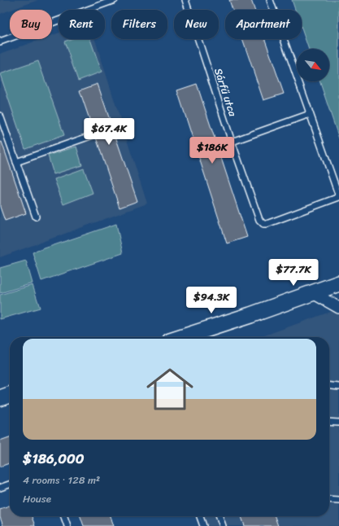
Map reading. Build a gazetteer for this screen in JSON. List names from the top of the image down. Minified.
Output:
{"streets":{"lane":["Sárfű utca"]},"north":"bottom right","page":{"chip":["Buy","Rent","Filters","New","Apartment"],"price":["$67.4K","$186K","$77.7K","$94.3K"],"list":[{"name":"$186,000","note":"4 rooms · 128 m² · House"}]}}
